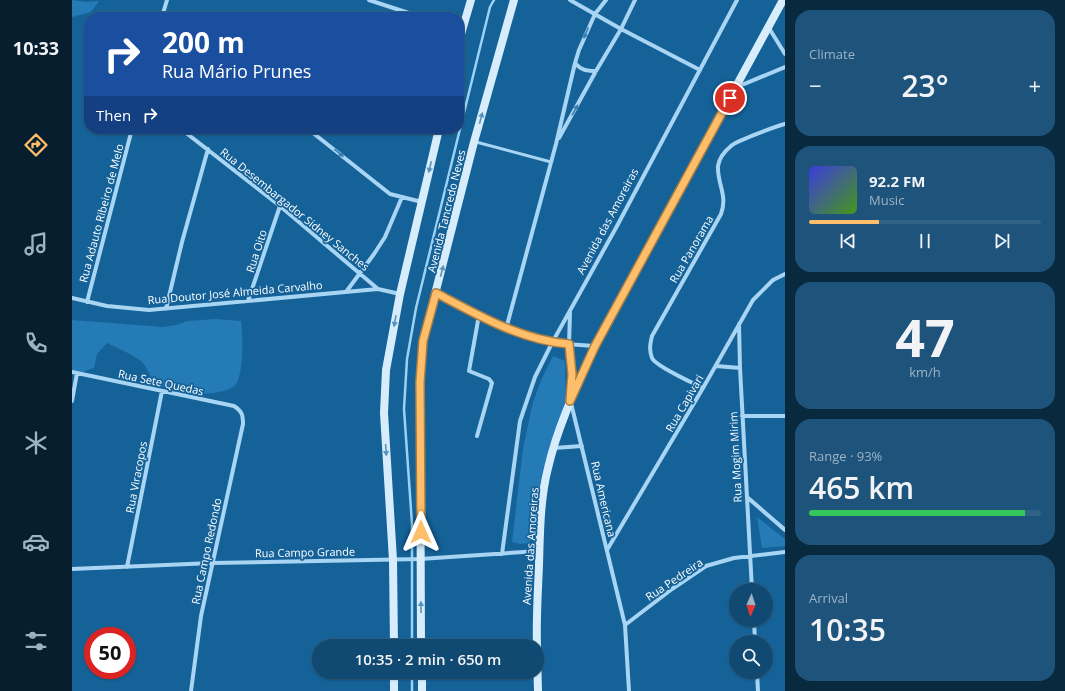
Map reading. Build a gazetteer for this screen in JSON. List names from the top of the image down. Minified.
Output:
{"streets":{"main road":["Avenida Tancredo Neves","Avenida das Amoreiras"],"street":["Rua Desembargador Sidney Sanches","Rua Adauto Ribeiro de Melo","Rua Panorama","Rua Oito","Rua Doutor José Almeida Carvalho","Rua Sete Quedas","Rua Capivari","Rua Mogim Mirim","Rua Viracopos","Rua Americana","Rua Campo Redondo","Rua Campo Grande","Rua Pedreira"]},"crossings":[["Rua Desembargador Sidney Sanches","Rua Oito"],["Rua Desembargador Sidney Sanches","Rua Doutor José Almeida Carvalho"],["Avenida Tancredo Neves","Rua Campo Grande"],["Rua Adauto Ribeiro de Melo","Rua Doutor José Almeida Carvalho"],["Avenida das Amoreiras","Rua Americana"],["Avenida das Amoreiras","Rua Campo Grande"],["Rua Panorama","Rua Capivari"],["Rua Oito","Rua Doutor José Almeida Carvalho"],["Rua Sete Quedas","Rua Viracopos"],["Rua Sete Quedas","Rua Campo Redondo"],["Rua Capivari","Rua Mogim Mirim"],["Rua Capivari","Rua Americana"],["Rua Mogim Mirim","Rua Pedreira"],["Rua Viracopos","Rua Campo Grande"],["Rua Americana","Rua Pedreira"],["Rua Campo Redondo","Rua Campo Grande"]],"north":"bottom","page":{"tabs":"10:33","tile":["Climate",["47","km/h"],["Range · 93%","465 km"],["Arrival","10:35"]],"turn":["200 m","Rua Mário Prunes"],"heat":["−","23°","+"],"then":"Then","song":["92.2 FM","Music"],"limit":"50","trip":"10:35 · 2 min · 650 m"}}
